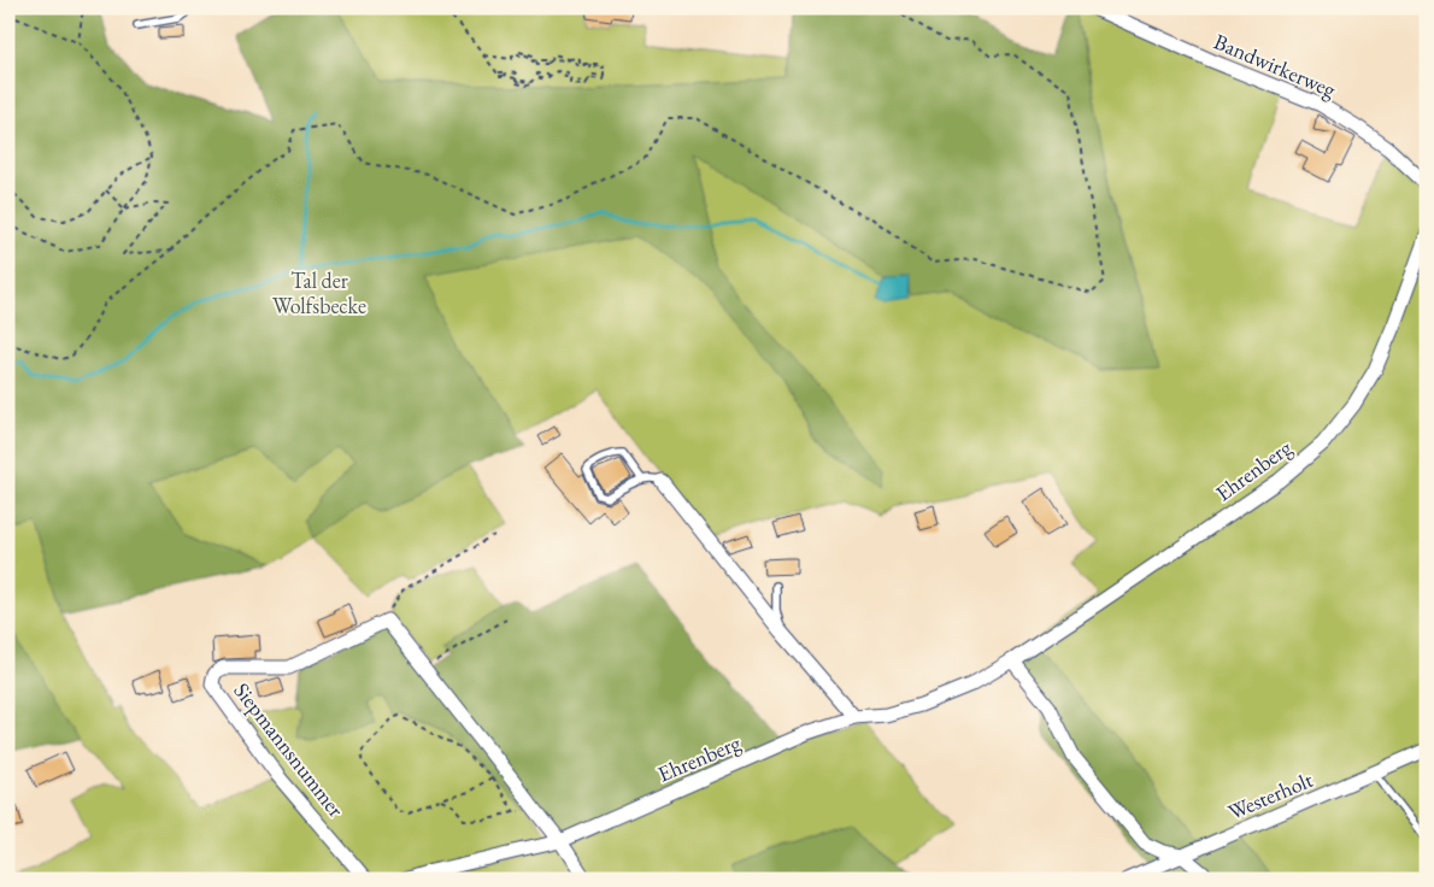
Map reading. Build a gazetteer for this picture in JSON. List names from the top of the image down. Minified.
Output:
{"streets":{"street":["Bandwirkerweg","Ehrenberg","Siepmannsnummer","Westerholt"]},"parks":["Tal der Wolfsbecke"]}
